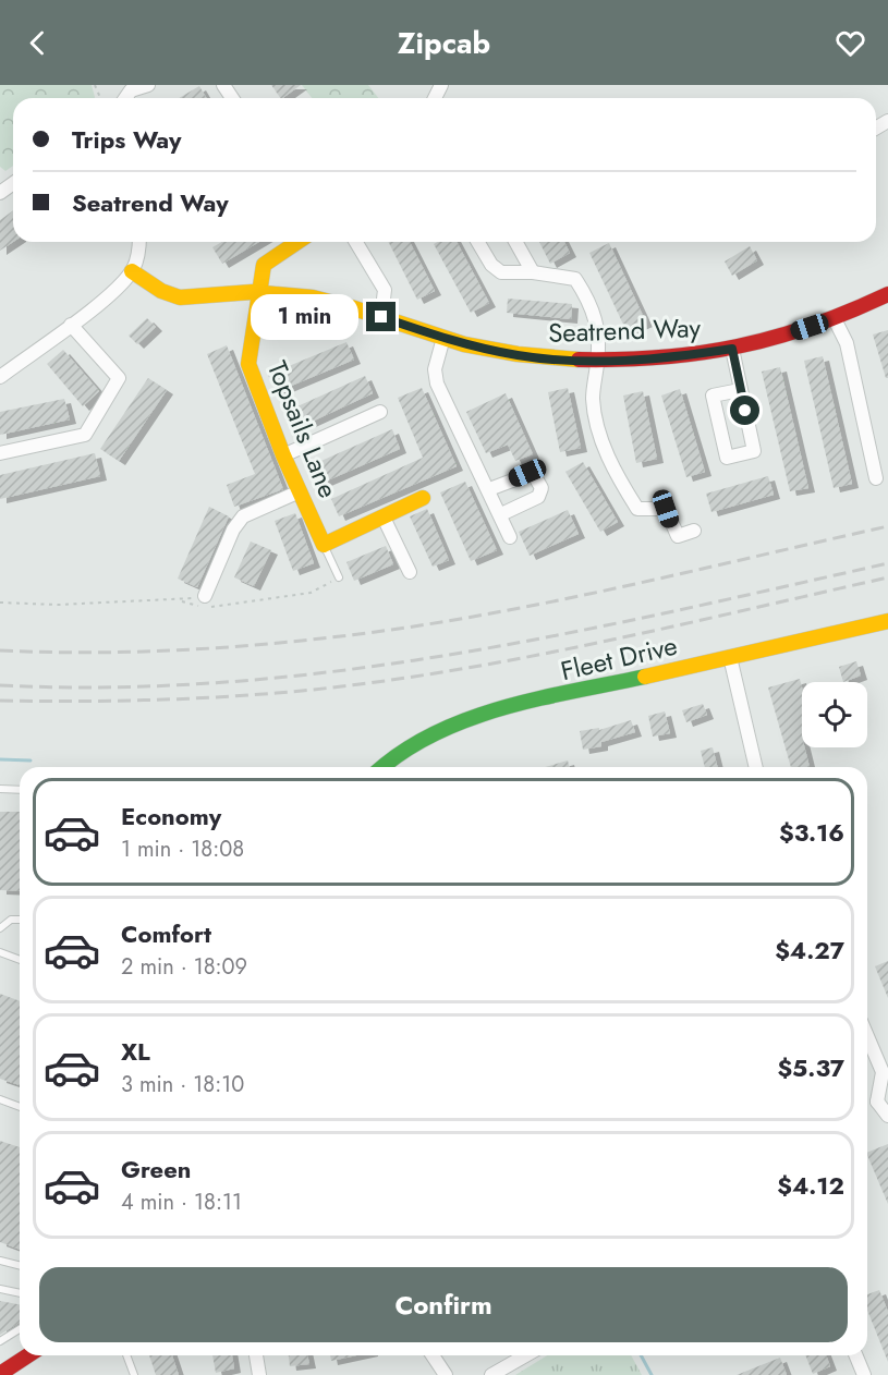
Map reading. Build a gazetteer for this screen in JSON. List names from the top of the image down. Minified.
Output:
{"streets":{"street":["Seatrend Way","Topsails Lane","Fleet Drive"]},"crossings":[["Seatrend Way","Topsails Lane"]],"page":{"header":"Zipcab","banner":["Trips Way","Seatrend Way"],"bubble":"1 min","list":[{"name":"Economy","note":"1 min · 18:08","value":"$3.16"},{"name":"Comfort","note":"2 min · 18:09","value":"$4.27"},{"name":"XL","note":"3 min · 18:10","value":"$5.37"},{"name":"Green","note":"4 min · 18:11","value":"$4.12"}],"buttons":"Confirm"}}
